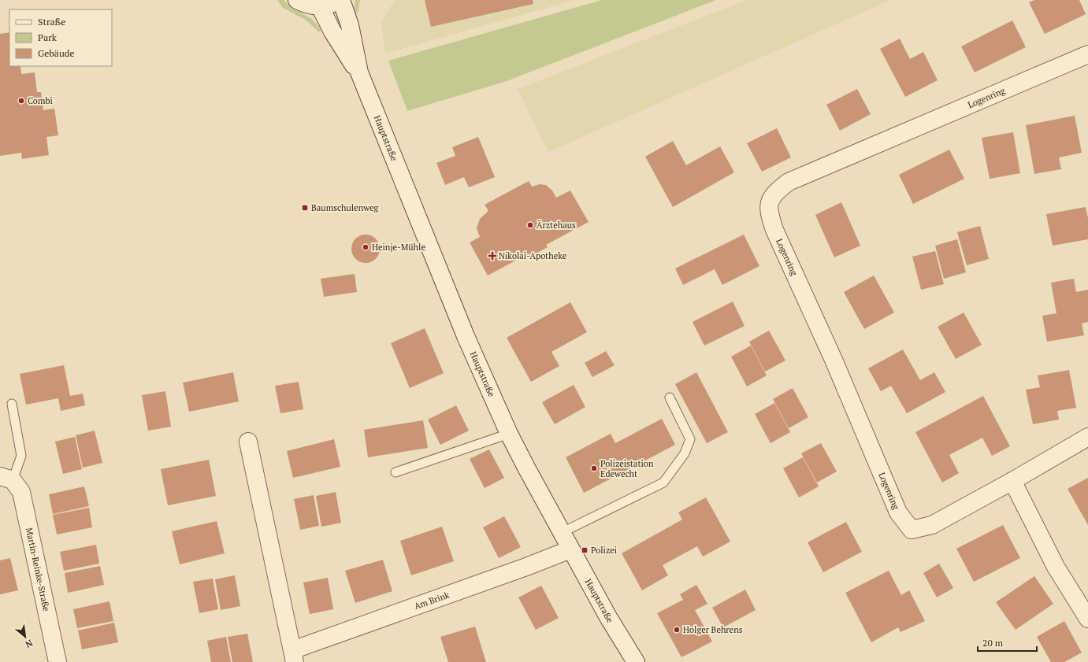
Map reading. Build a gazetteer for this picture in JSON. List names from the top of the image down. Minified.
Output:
{"streets":{"street":["Logenring","Hauptstraße","Martin-Reinke-Straße","Am Brink"]},"crossings":[["Hauptstraße","Am Brink"]],"places":{"other":["Combi","Ärztehaus","Heinje-Mühle","Polizeistation Edewecht","Holger Behrens"],"transit":["Baumschulenweg","Polizei"],"health":["Nikolai-Apotheke"]},"legend":["Straße","Park","Gebäude"],"scale_bar":"20 m","north":"bottom right"}
